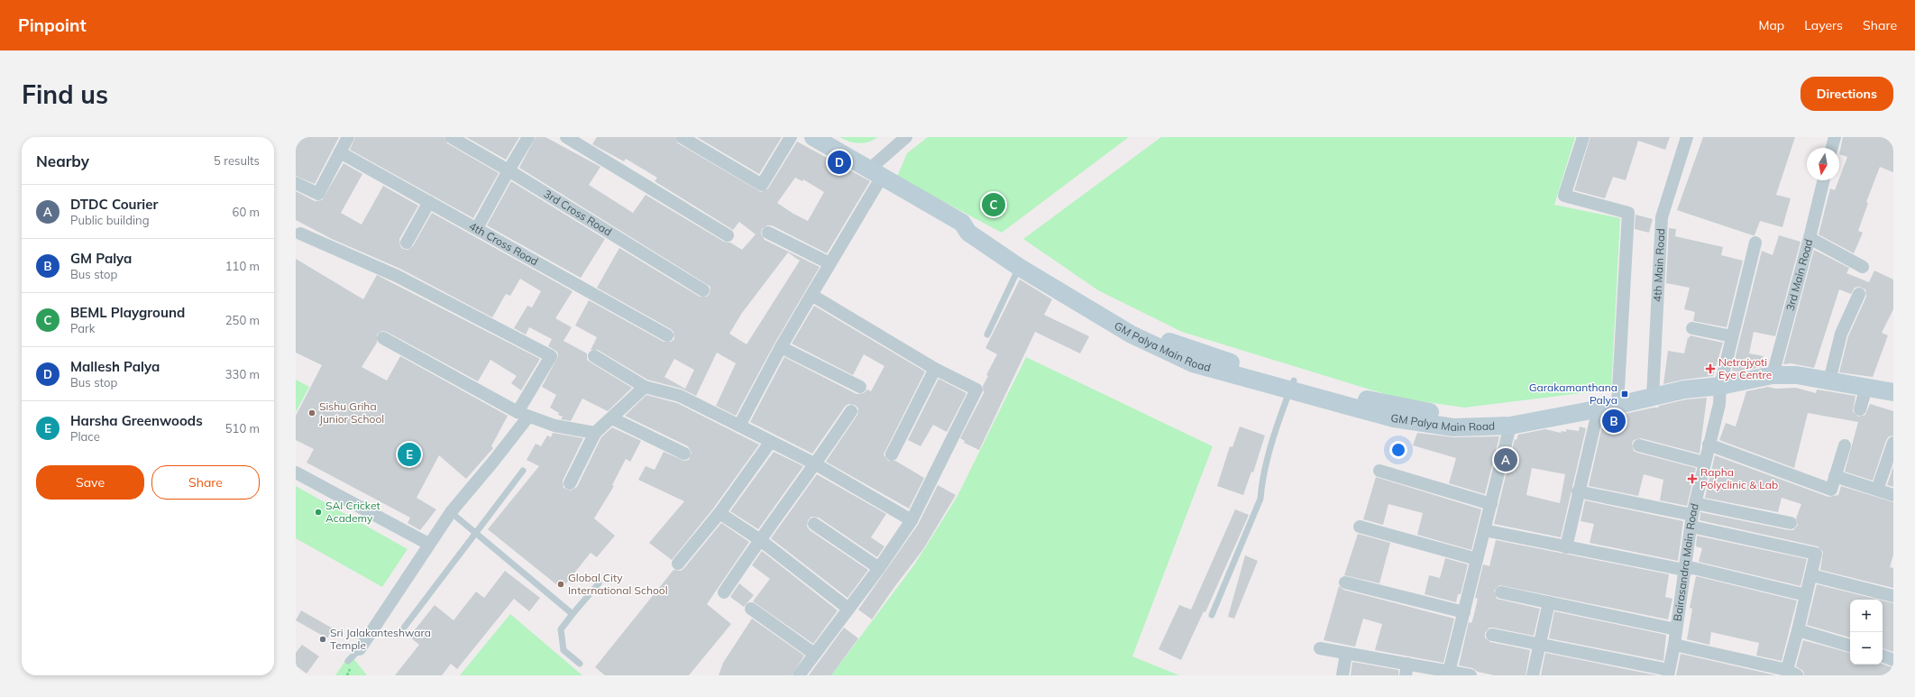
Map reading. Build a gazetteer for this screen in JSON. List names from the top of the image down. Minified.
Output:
{"streets":{"main road":["GM Palya Main Road"],"street":["3rd Cross Road","4th Cross Road","4th Main Road","3rd Main Road","Bairasandra Main Road"]},"crossings":[["4th Main Road","GM Palya Main Road"],["3rd Main Road","GM Palya Main Road"],["GM Palya Main Road","Bairasandra Main Road"]],"places":{"health":["Netrajyoti Eye Centre","Rapha Polyclinic & Lab"],"transit":["Garakamanthana Palya"],"other":["Sishu Griha Junior School","SAI Cricket Academy","Global City International School","Sri Jalakanteshwara Temple"]},"north":"bottom","page":{"header":"Pinpoint","nav":["Map","Layers","Share"],"buttons":["Directions",["Save","Share"]],"title":"Find us","heading":["Nearby","5 results"],"pins":["D","C","B","E","A"],"list":[{"mark":"A","name":"DTDC Courier","note":"Public building","value":"60 m"},{"mark":"B","name":"GM Palya","note":"Bus stop","value":"110 m"},{"mark":"C","name":"BEML Playground","note":"Park","value":"250 m"},{"mark":"D","name":"Mallesh Palya","note":"Bus stop","value":"330 m"},{"mark":"E","name":"Harsha Greenwoods","note":"Place","value":"510 m"}],"map_buttons":["+","−"]}}
